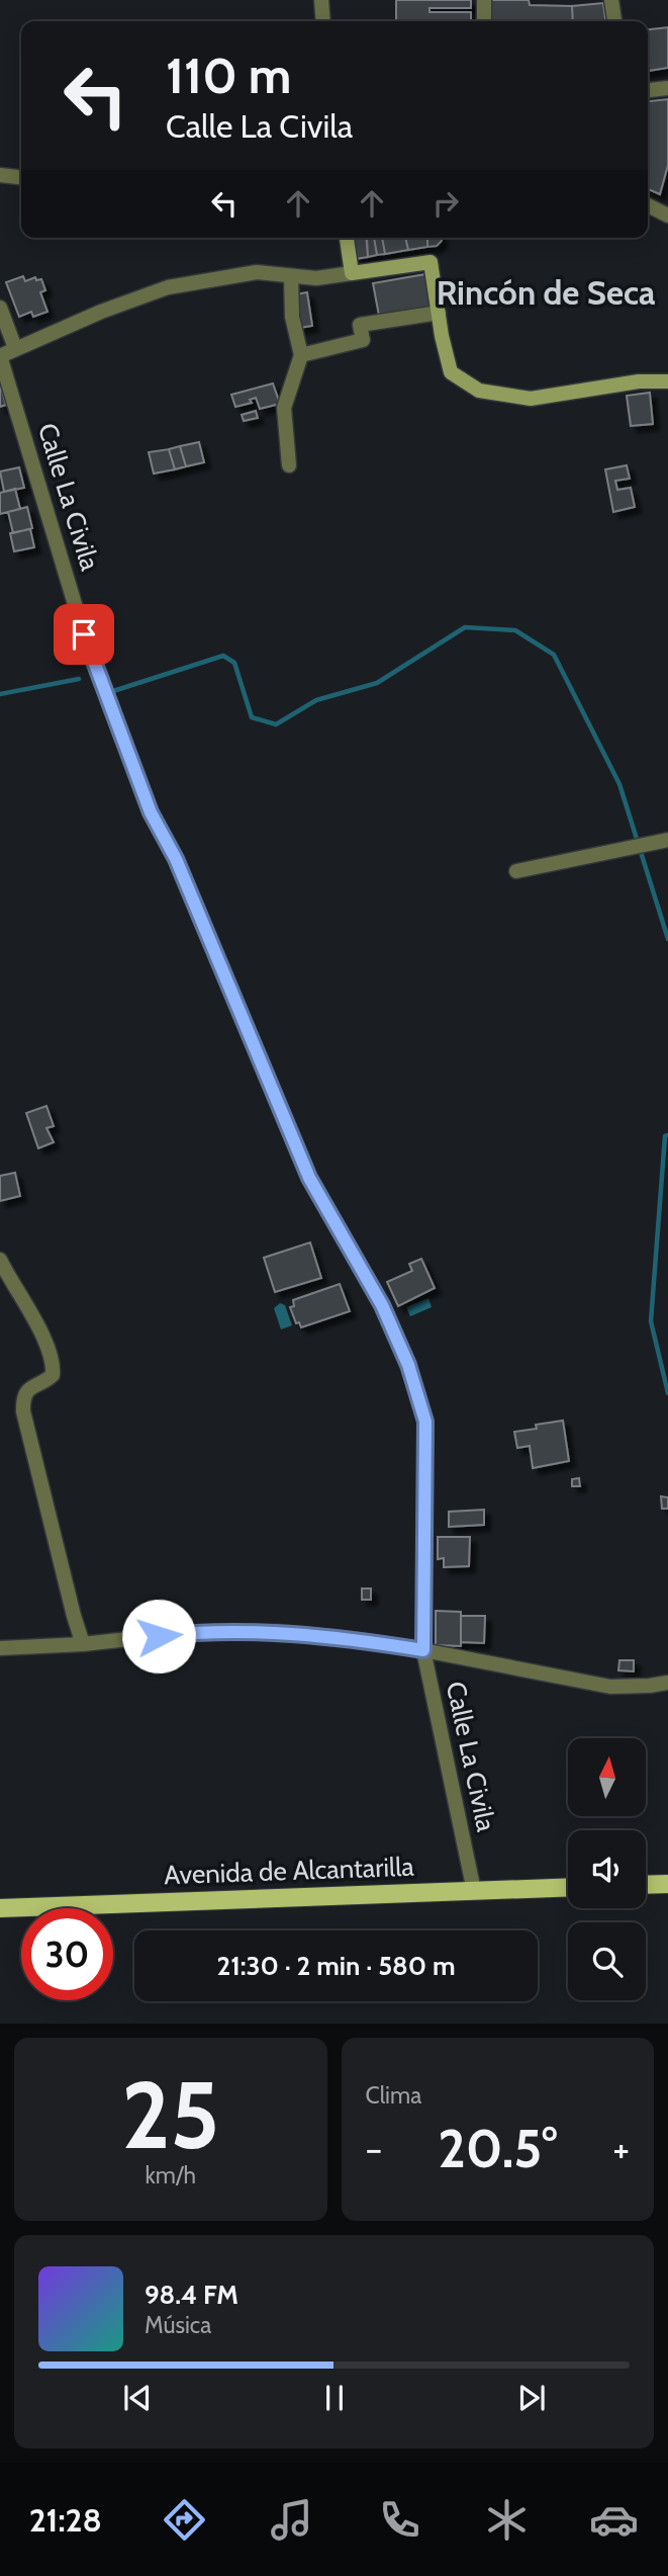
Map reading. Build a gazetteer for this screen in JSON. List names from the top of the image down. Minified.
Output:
{"streets":{"main road":["Avenida de Alcantarilla"],"street":["Calle La Civila"]},"crossings":[["Calle La Civila","Avenida de Alcantarilla"]],"districts":["Rincón de Seca"],"north":"top","page":{"turn":["110 m","Calle La Civila"],"limit":"30","trip":"21:30 · 2 min · 580 m","tile":[["25","km/h"],"Clima"],"heat":["−","20.5°","+"],"song":["98.4 FM","Música"],"tabs":"21:28"}}
